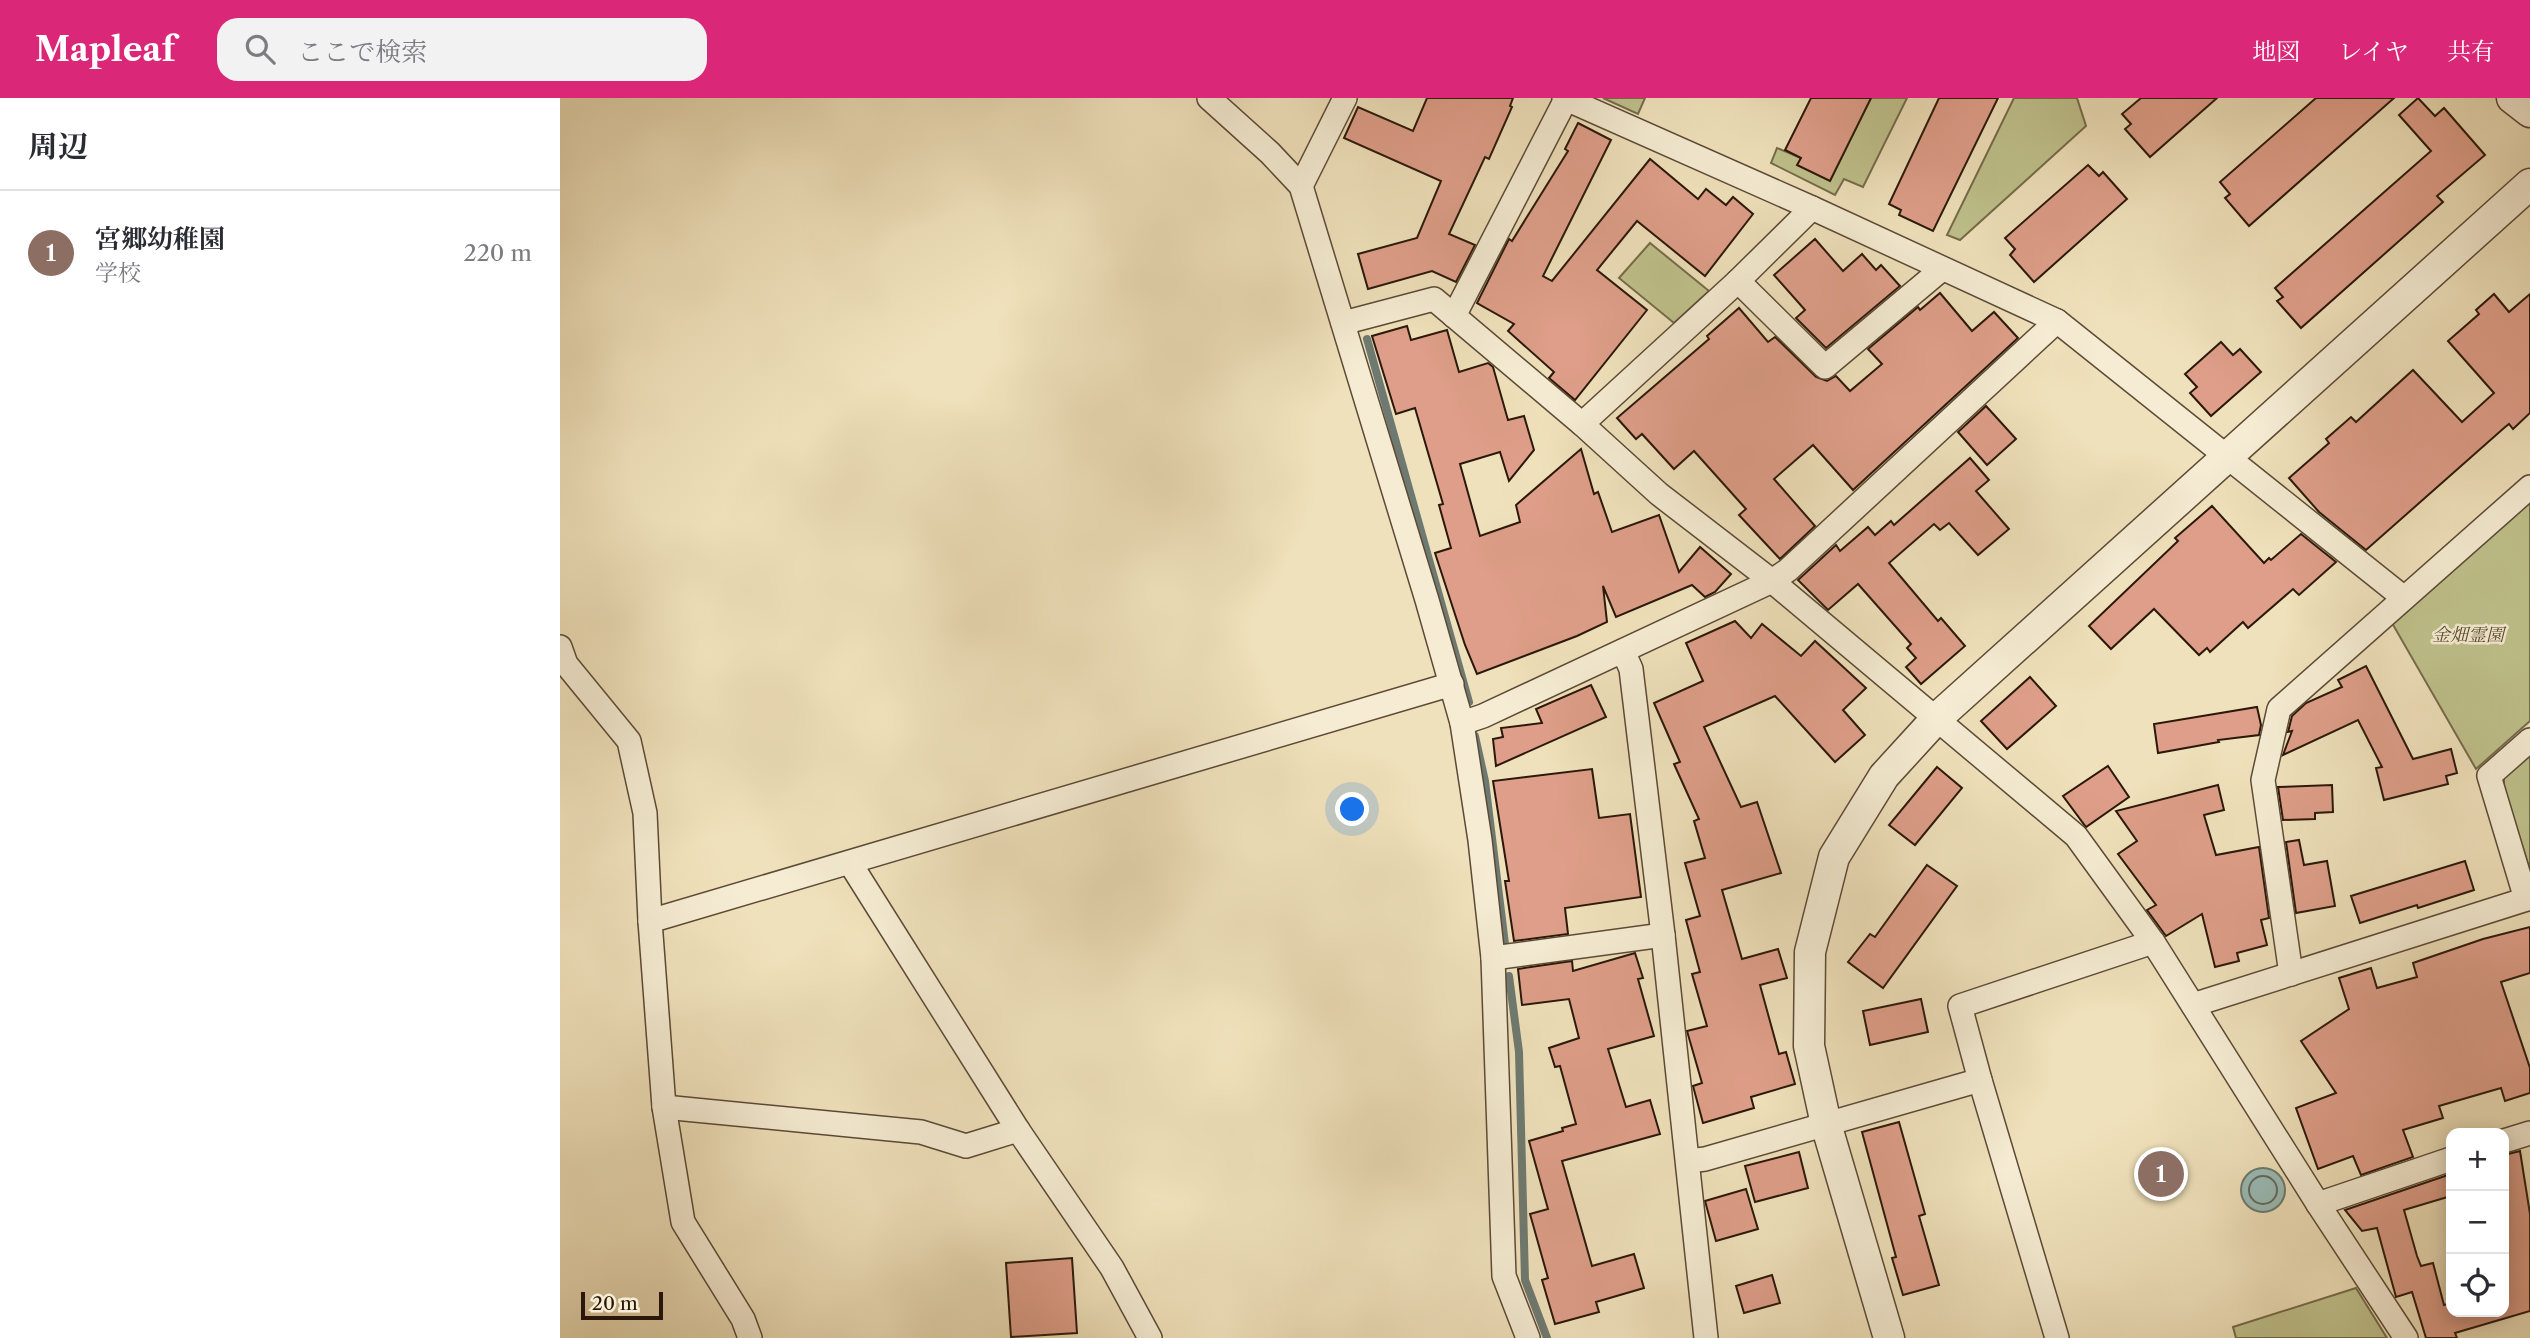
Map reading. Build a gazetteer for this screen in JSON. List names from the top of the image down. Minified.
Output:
{"parks":["金畑霊園"],"scale_bar":"20 m","page":{"header":"Mapleaf","search":"ここで検索","nav":["地図","レイヤ","共有"],"heading":"周辺","list":[{"mark":"1","name":"宮郷幼稚園","note":"学校","value":"220 m"}],"map_buttons":["+","−"],"pins":"1","scale":"20 m"}}
